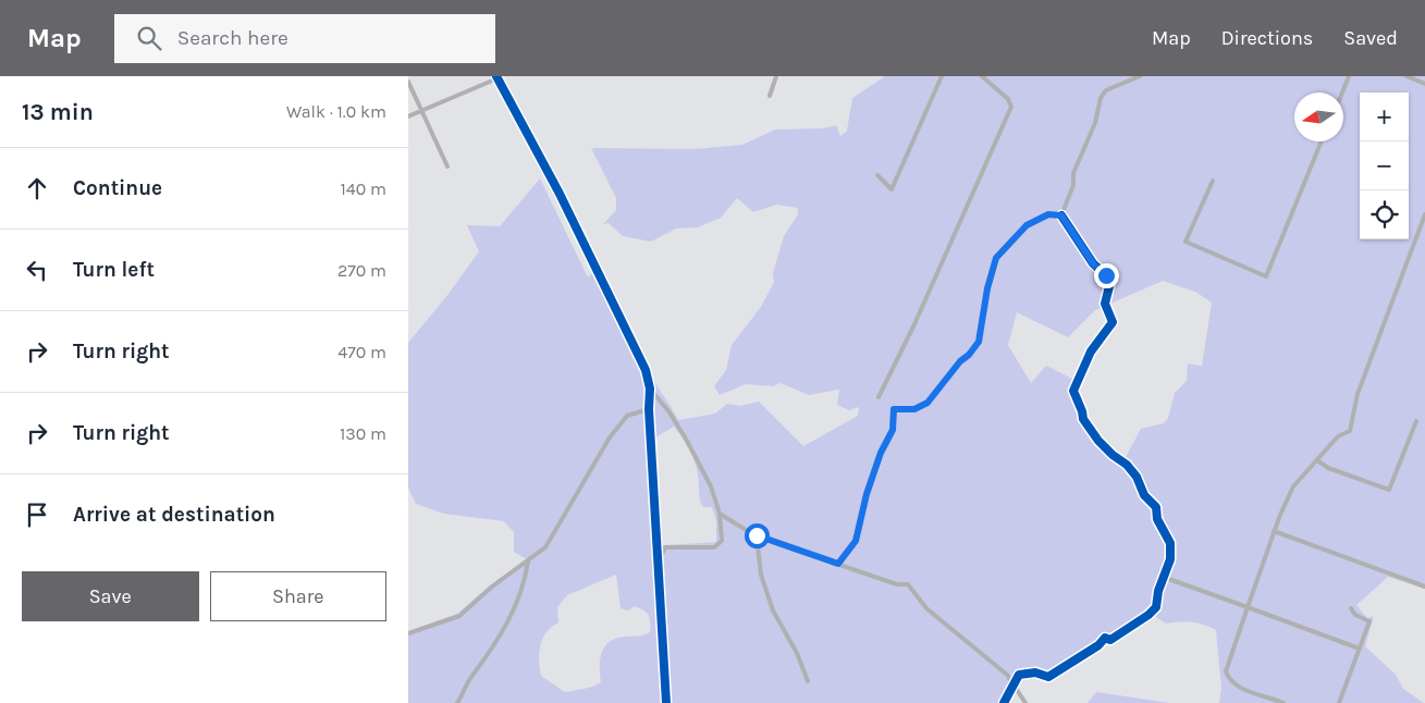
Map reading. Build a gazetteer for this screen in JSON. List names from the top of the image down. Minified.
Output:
{"north":"left","page":{"header":"Map","search":"Search here","nav":["Map","Directions","Saved"],"heading":["13 min","Walk · 1.0 km"],"map_buttons":["+","−"],"list":[["Continue","140 m"],["Turn left","270 m"],["Turn right","470 m"],["Turn right","130 m"],"Arrive at destination"],"buttons":["Save","Share"]}}
